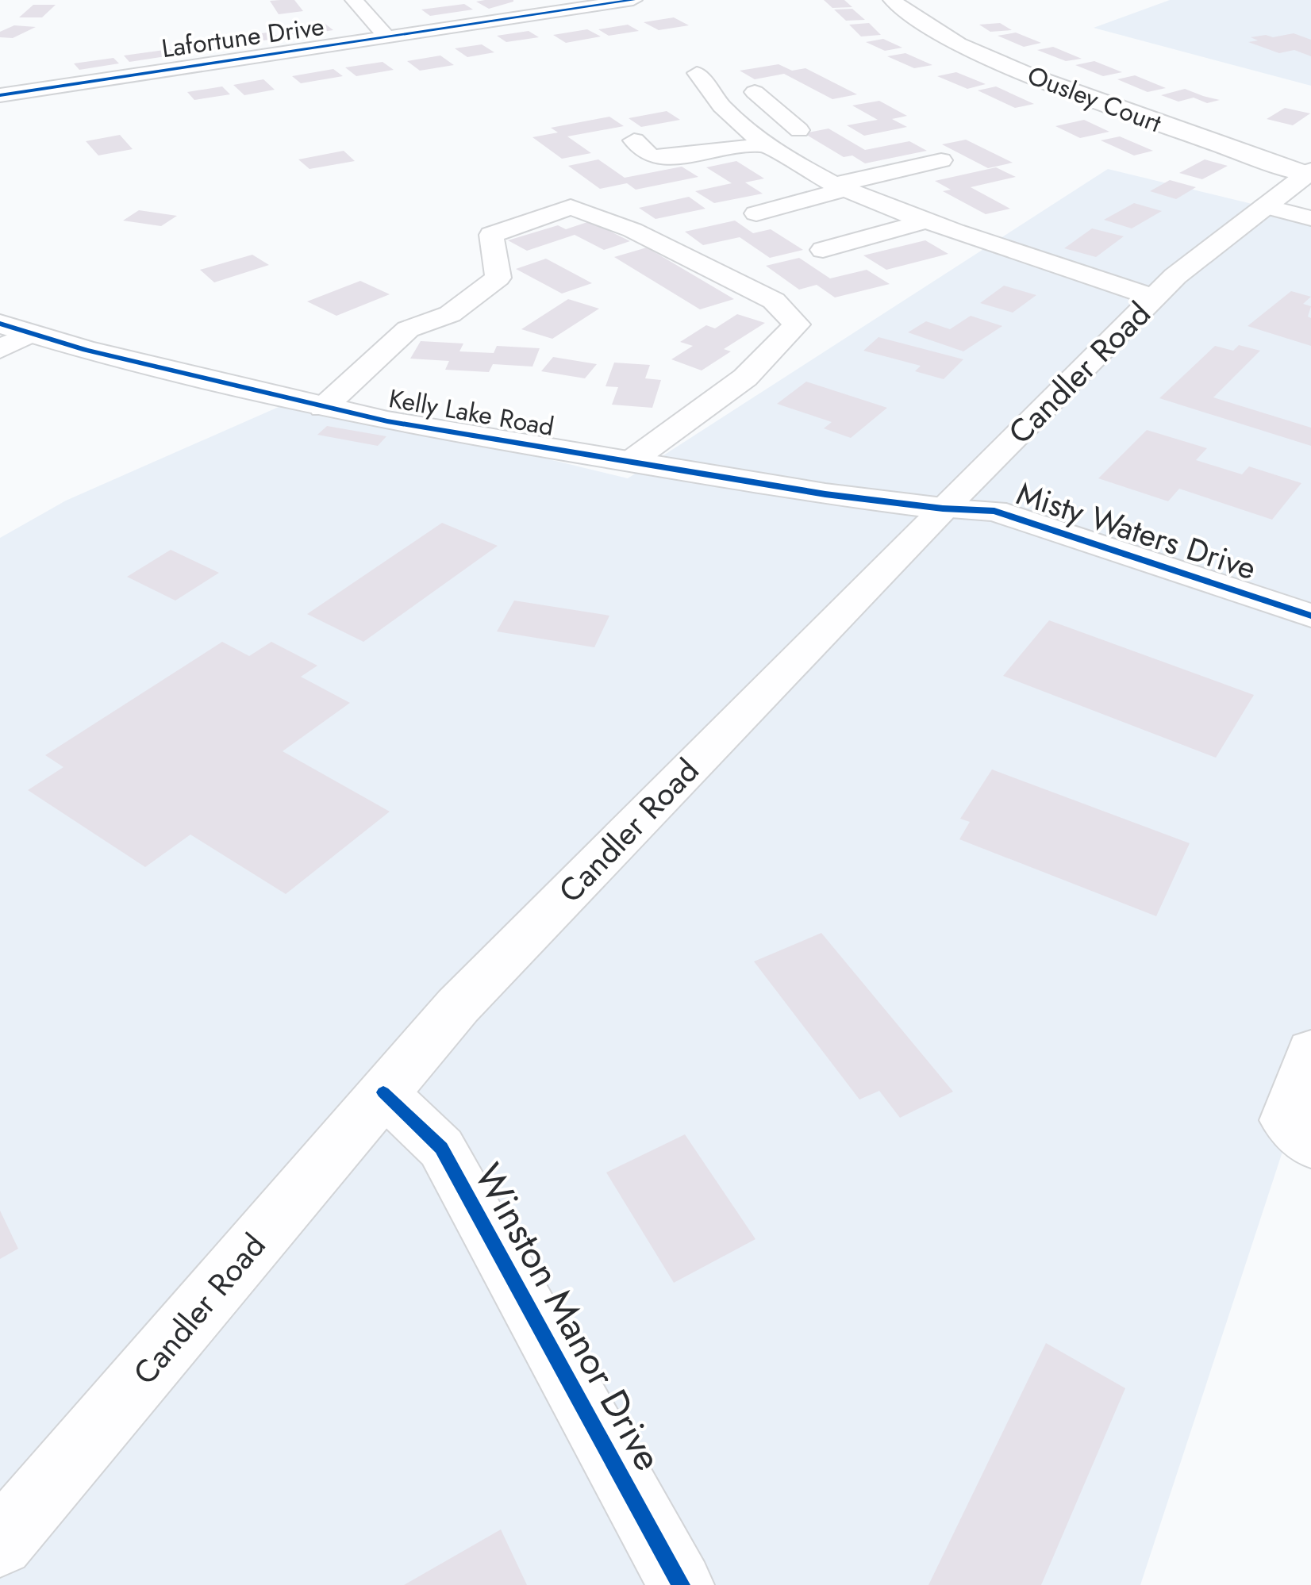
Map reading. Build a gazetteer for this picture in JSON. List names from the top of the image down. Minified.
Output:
{"streets":{"main road":["Candler Road","Kelly Lake Road"],"street":["Lafortune Drive","Ousley Court","Misty Waters Drive","Winston Manor Drive"]},"crossings":[["Ousley Court","Candler Road"],["Candler Road","Kelly Lake Road"],["Candler Road","Misty Waters Drive"],["Candler Road","Winston Manor Drive"],["Kelly Lake Road","Misty Waters Drive"]]}
